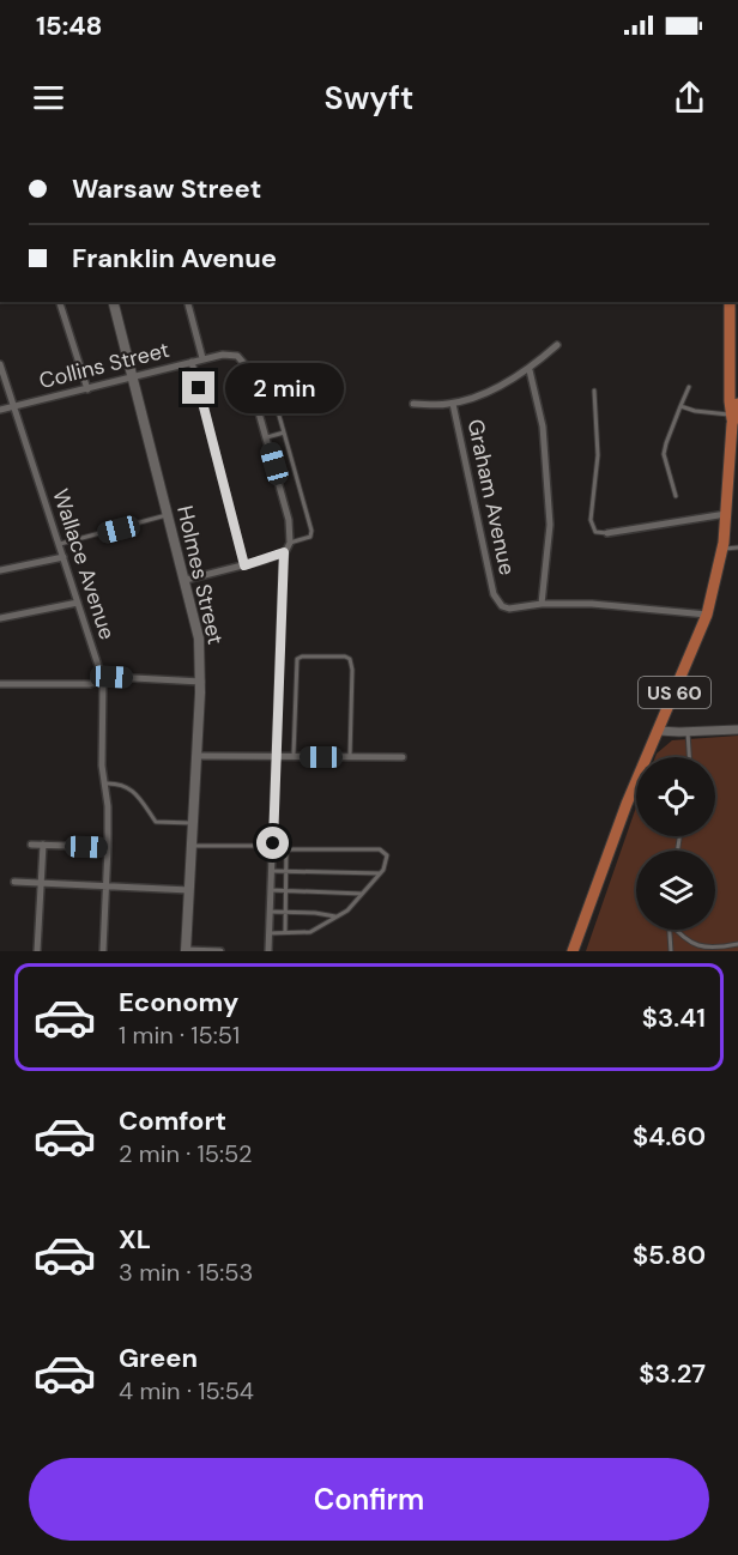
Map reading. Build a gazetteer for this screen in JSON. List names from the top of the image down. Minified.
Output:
{"streets":{"main road":["Holmes Street","US 60"],"street":["Collins Street","Graham Avenue","Wallace Avenue"]},"crossings":[["Collins Street","Wallace Avenue"],["Collins Street","Holmes Street"],["Graham Avenue","US 60"]],"page":{"status":"15:48","header":"Swyft","banner":["Warsaw Street","Franklin Avenue"],"bubble":"2 min","list":[{"name":"Economy","note":"1 min · 15:51","value":"$3.41"},{"name":"Comfort","note":"2 min · 15:52","value":"$4.60"},{"name":"XL","note":"3 min · 15:53","value":"$5.80"},{"name":"Green","note":"4 min · 15:54","value":"$3.27"}],"buttons":"Confirm"}}
